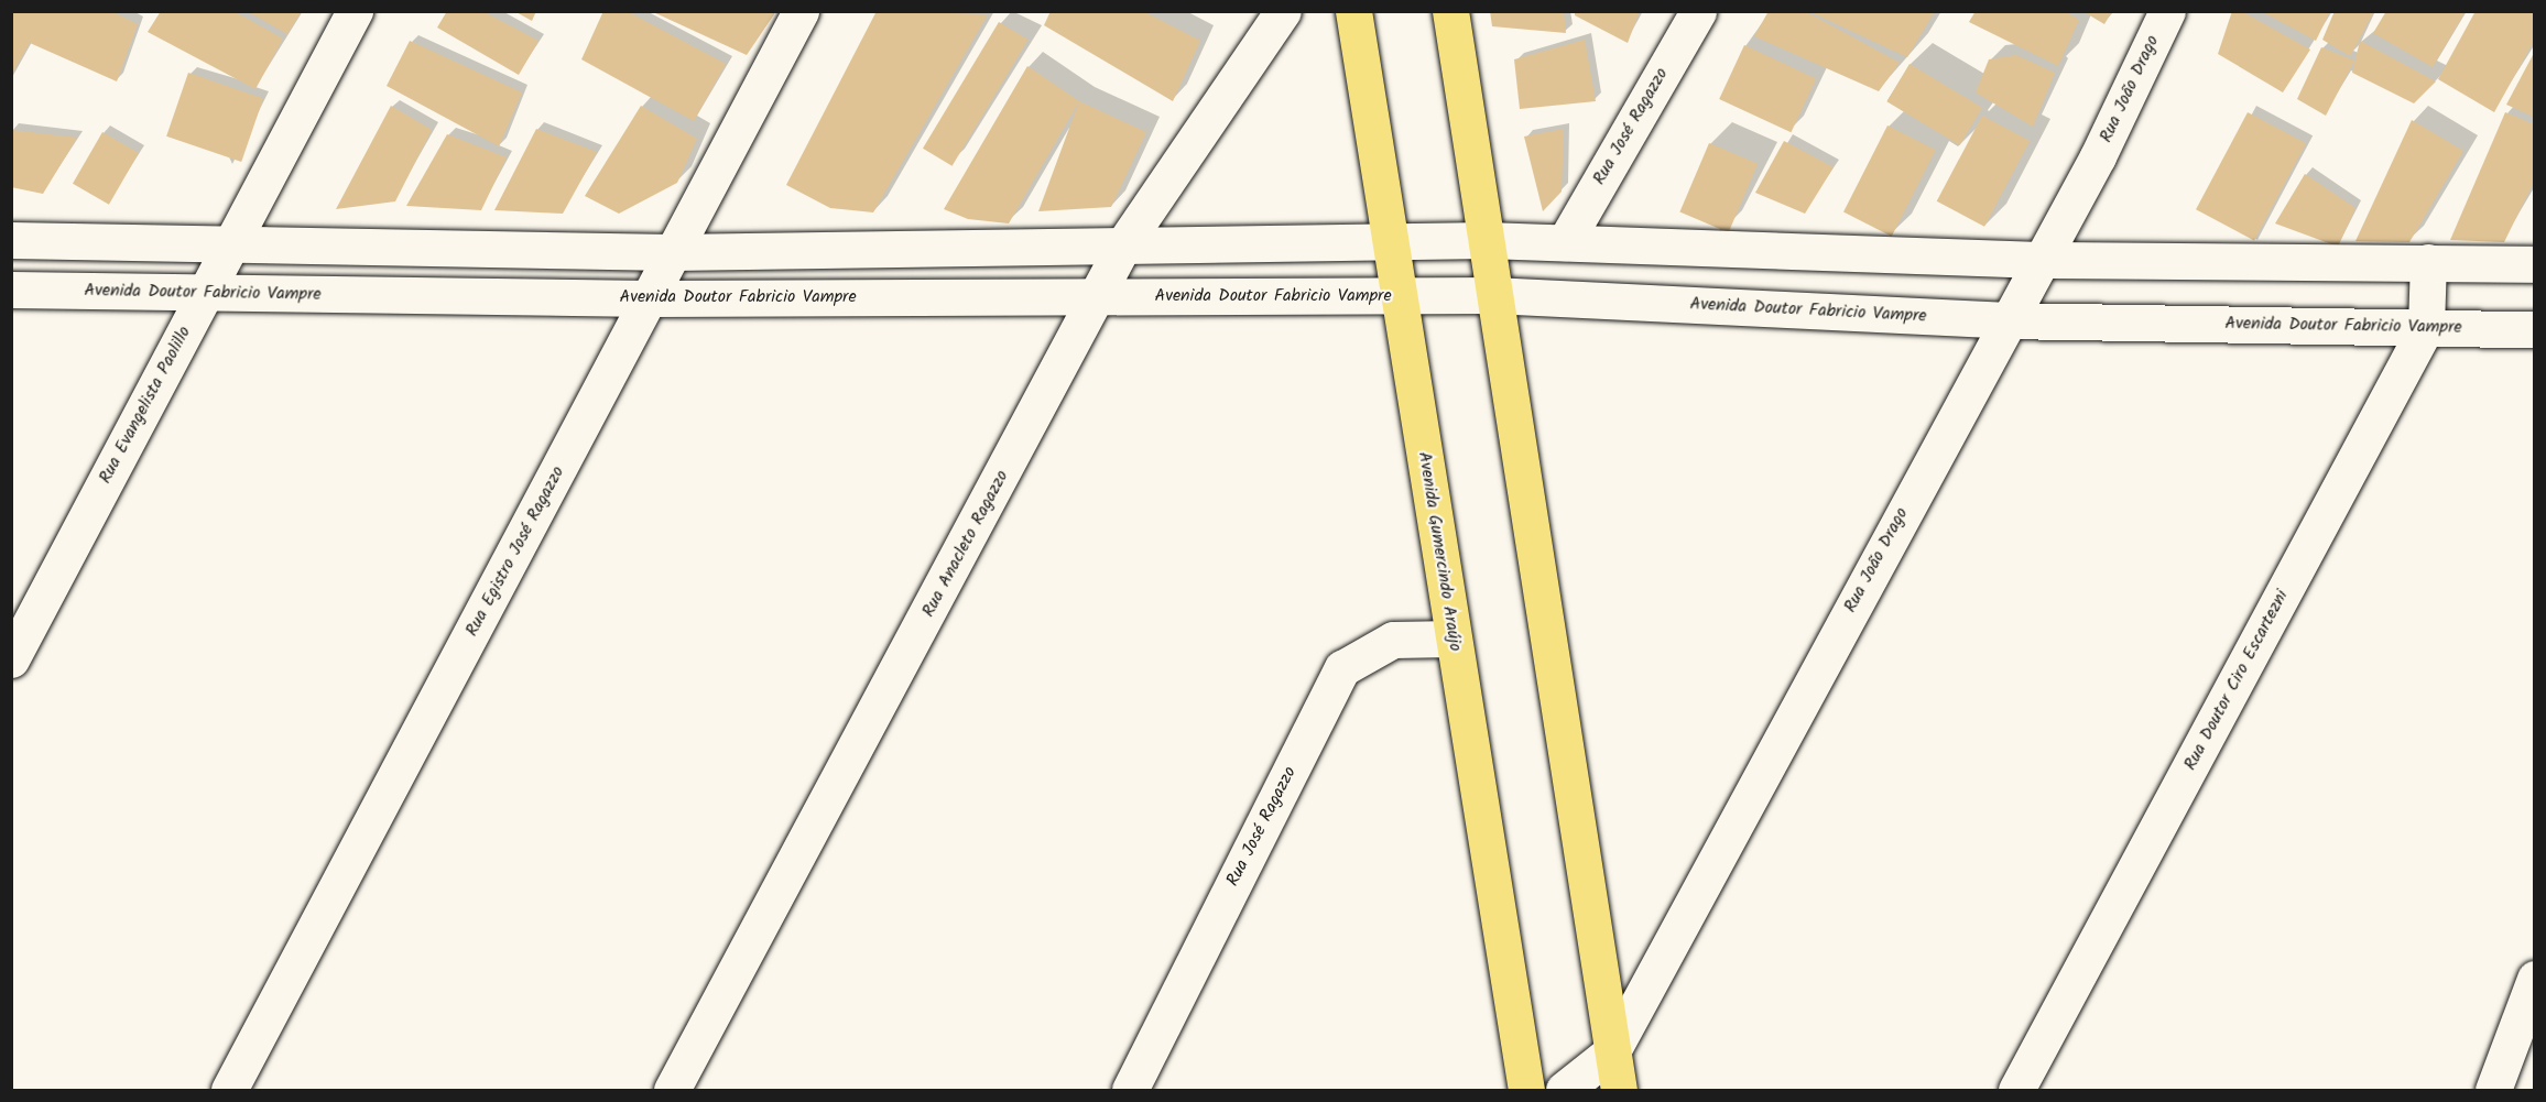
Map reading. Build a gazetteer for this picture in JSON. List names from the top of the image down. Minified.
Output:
{"streets":{"highway":["Avenida Gumercindo Araújo"],"street":["Rua João Drago","Rua José Ragazzo","Avenida Doutor Fabricio Vampre","Rua Evangelista Paolillo","Rua Anacleto Ragazzo","Rua Egistro José Ragazzo","Rua Doutor Ciro Escartezni"]},"crossings":[["Rua João Drago","Avenida Doutor Fabricio Vampre"],["Rua José Ragazzo","Avenida Gumercindo Araújo"],["Avenida Doutor Fabricio Vampre","Rua Evangelista Paolillo"],["Avenida Doutor Fabricio Vampre","Rua Anacleto Ragazzo"],["Avenida Doutor Fabricio Vampre","Rua Egistro José Ragazzo"],["Avenida Doutor Fabricio Vampre","Avenida Gumercindo Araújo"],["Avenida Doutor Fabricio Vampre","Rua Doutor Ciro Escartezni"]]}
